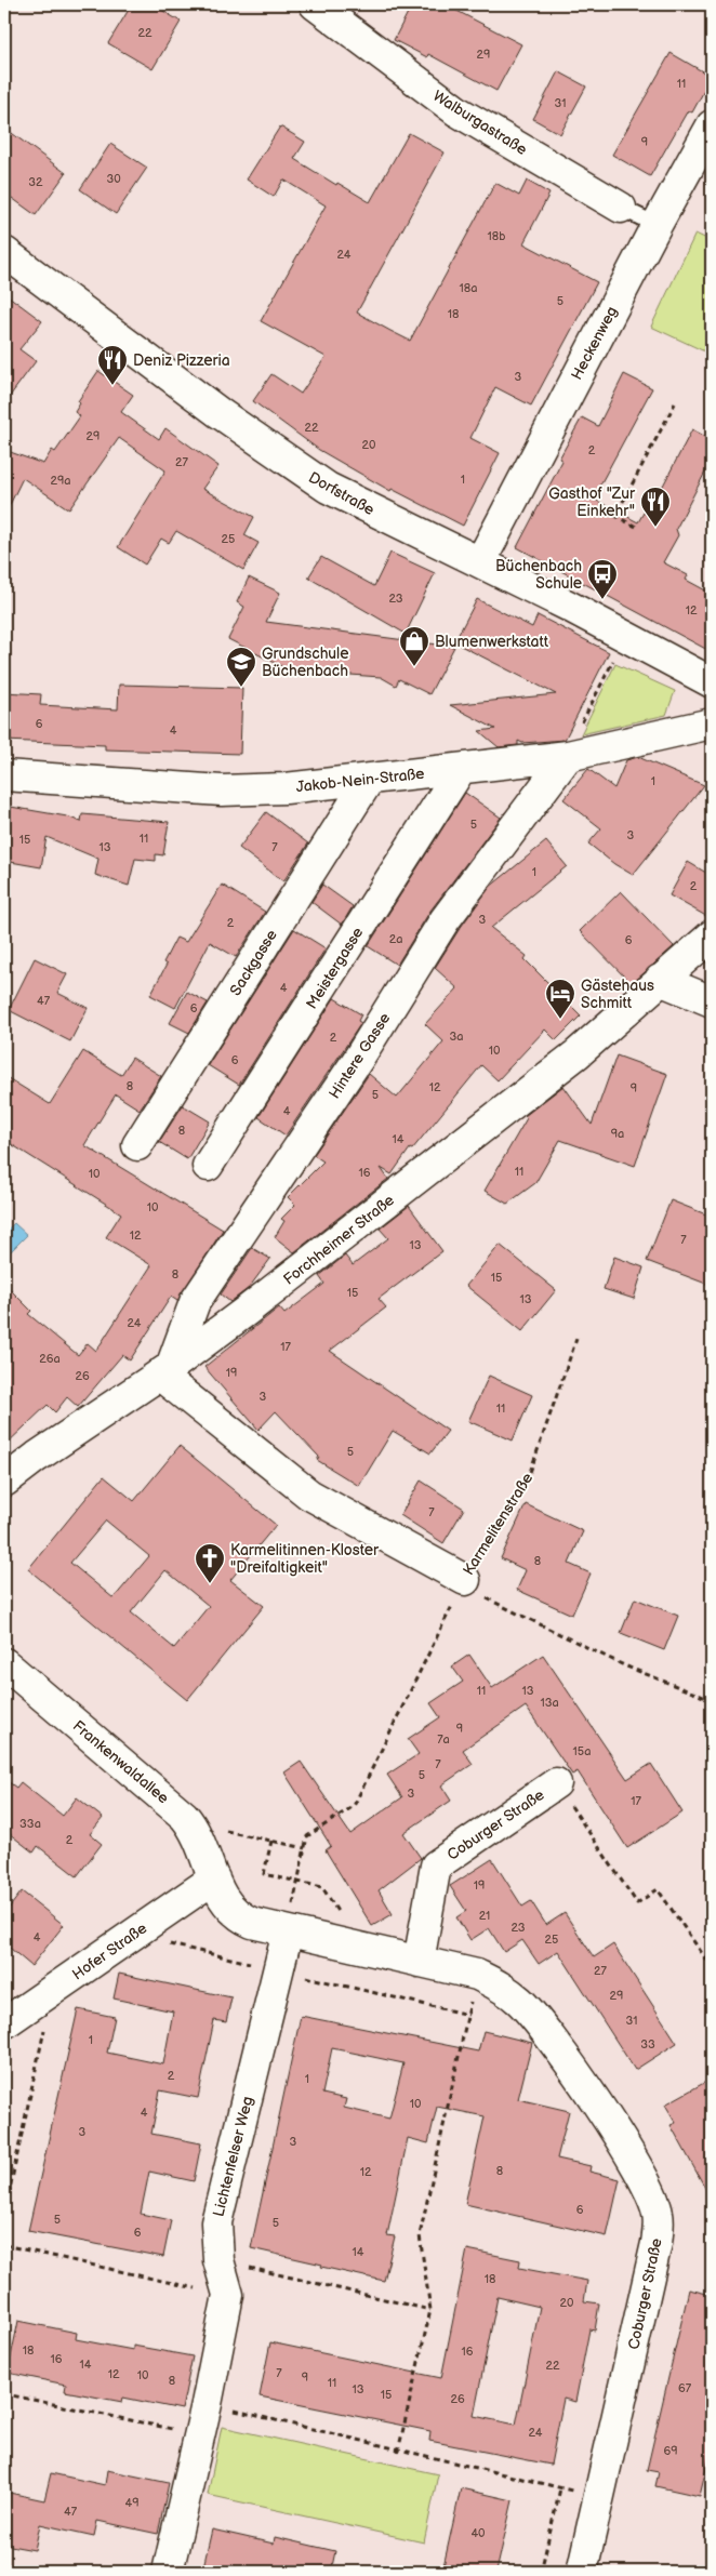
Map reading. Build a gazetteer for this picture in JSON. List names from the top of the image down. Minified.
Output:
{"streets":{"street":["Walburgastraße","Heckenweg","Dorfstraße","Jakob-Nein-Straße","Sackgasse","Meistergasse","Hintere Gasse","Forchheimer Straße","Karmelitenstraße","Frankenwaldallee","Coburger Straße","Hofer Straße","Lichtenfelser Weg"]},"crossings":[["Walburgastraße","Heckenweg"],["Heckenweg","Dorfstraße"],["Jakob-Nein-Straße","Sackgasse"],["Jakob-Nein-Straße","Meistergasse"],["Jakob-Nein-Straße","Hintere Gasse"],["Hintere Gasse","Forchheimer Straße"],["Hintere Gasse","Karmelitenstraße"],["Forchheimer Straße","Karmelitenstraße"],["Frankenwaldallee","Coburger Straße"],["Frankenwaldallee","Hofer Straße"],["Coburger Straße","Hofer Straße"],["Coburger Straße","Lichtenfelser Weg"]],"places":{"restaurant":["Deniz Pizzeria","Gasthof \"Zur Einkehr\""],"bus stop":["Büchenbach Schule"],"shop":["Blumenwerkstatt"],"school or university":["Grundschule Büchenbach"],"hotel":["Gästehaus Schmitt"],"church":["Karmelitinnen-Kloster \"Dreifaltigkeit\""]},"house_numbers":["22","29","11","31","9","30","32","18b","24","18a","5","18","3","22","29","20","2","27","1","29a","25","23","12","6","4","1","5","3","11","15","13","7","1","2","3","2","2a","6","4","47","6","3a","2","10","6","8","12","9","5","4","8","9a","14","11","16","10","10","12","7","13","8","15","15","13","24","17","26a","19","26","3","11","5","7","8","11","13","13a","9","7a","15a","7","5","3","17","33a","2","19","21","23","4","25","27","29","31","1","33","2","1","10","4","3","3","8","12","6","5","5","6","14","18","20","18","16","16","14","22","7","12","10","9","8","11","67","13","15","26","24","69","49","47","40"]}
